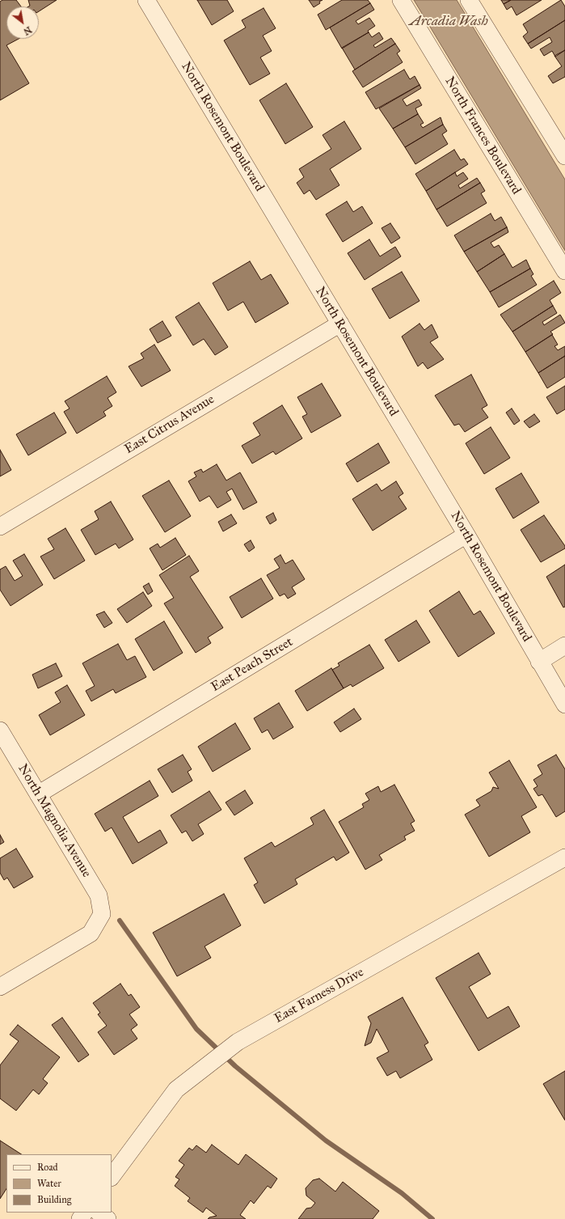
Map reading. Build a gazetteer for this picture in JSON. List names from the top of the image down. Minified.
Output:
{"streets":{"street":["North Rosemont Boulevard","North Frances Boulevard","East Citrus Avenue","East Peach Street","North Magnolia Avenue","East Farness Drive"]},"crossings":[["North Rosemont Boulevard","East Citrus Avenue"],["North Rosemont Boulevard","East Peach Street"],["East Peach Street","North Magnolia Avenue"]],"water":["Arcadia Wash"],"legend":["Road","Water","Building"],"north":"bottom right"}
